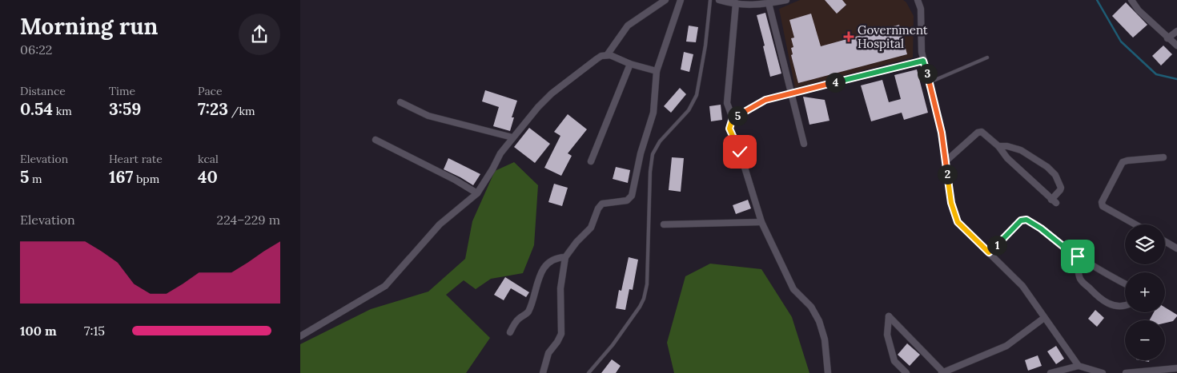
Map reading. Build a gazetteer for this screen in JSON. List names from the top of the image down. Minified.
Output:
{"places":{"health":["Government Hospital"]},"page":{"heading":["Morning run","06:22"],"pins":["3","4","5","2","1"],"stats":[["Distance","0.54 km"],["Time","3:59"],["Pace","7:23 /km"],["Elevation","5 m"],["Heart rate","167 bpm"],["kcal","40"]],"chart":["Elevation","224–229 m"],"map_buttons":["+","−"],"list":[{"name":"100 m","note":"7:15"}]}}
